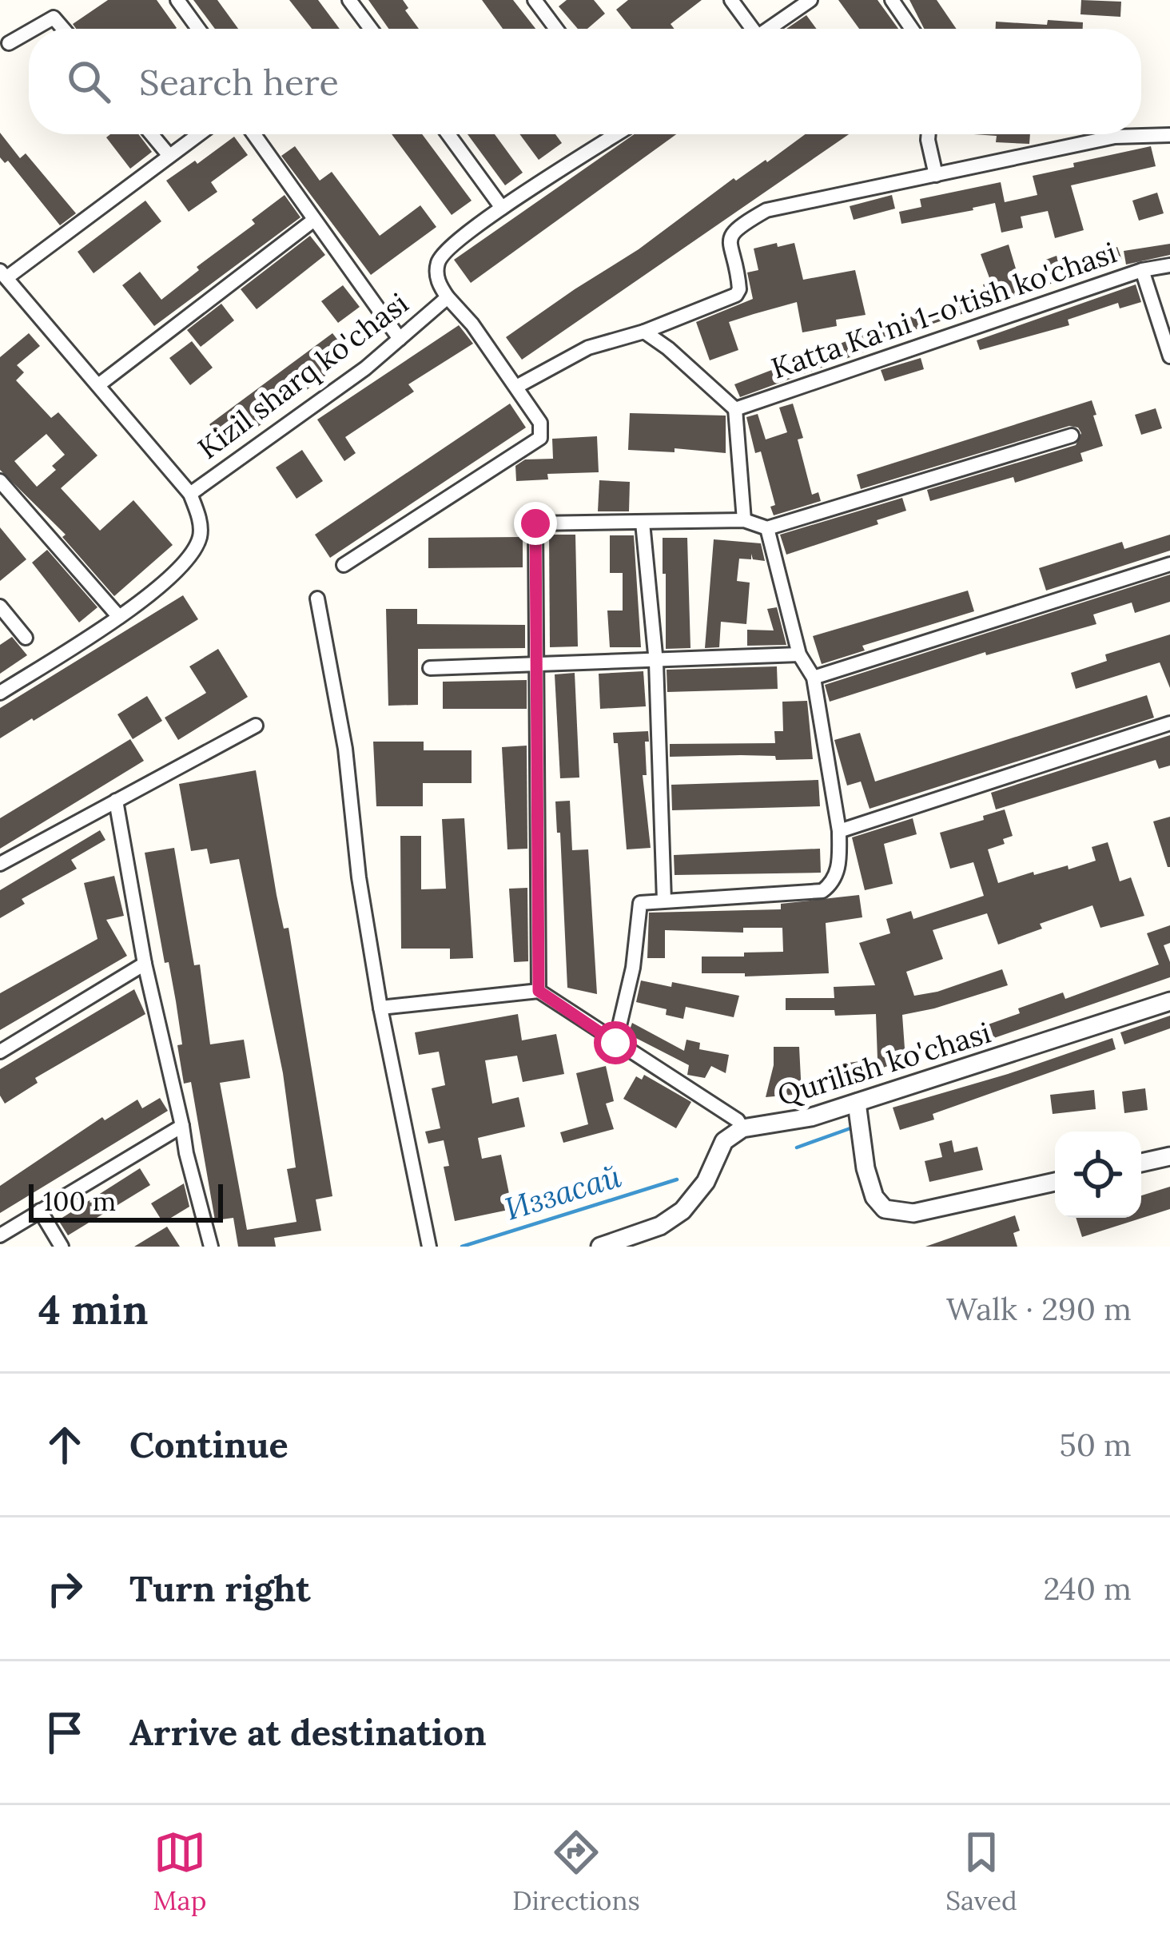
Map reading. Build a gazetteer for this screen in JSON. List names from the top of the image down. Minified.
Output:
{"streets":{"street":["Katta Ka'ni 1-o'tish ko'chasi","Kizil sharq ko'chasi","Qurilish ko'chasi"]},"water":["Иззасай"],"scale_bar":"100 m","page":{"search":"Search here","scale":"100 m","heading":["4 min","Walk · 290 m"],"list":[["Continue","50 m"],["Turn right","240 m"],"Arrive at destination"],"nav":["Map","Directions","Saved"]}}
